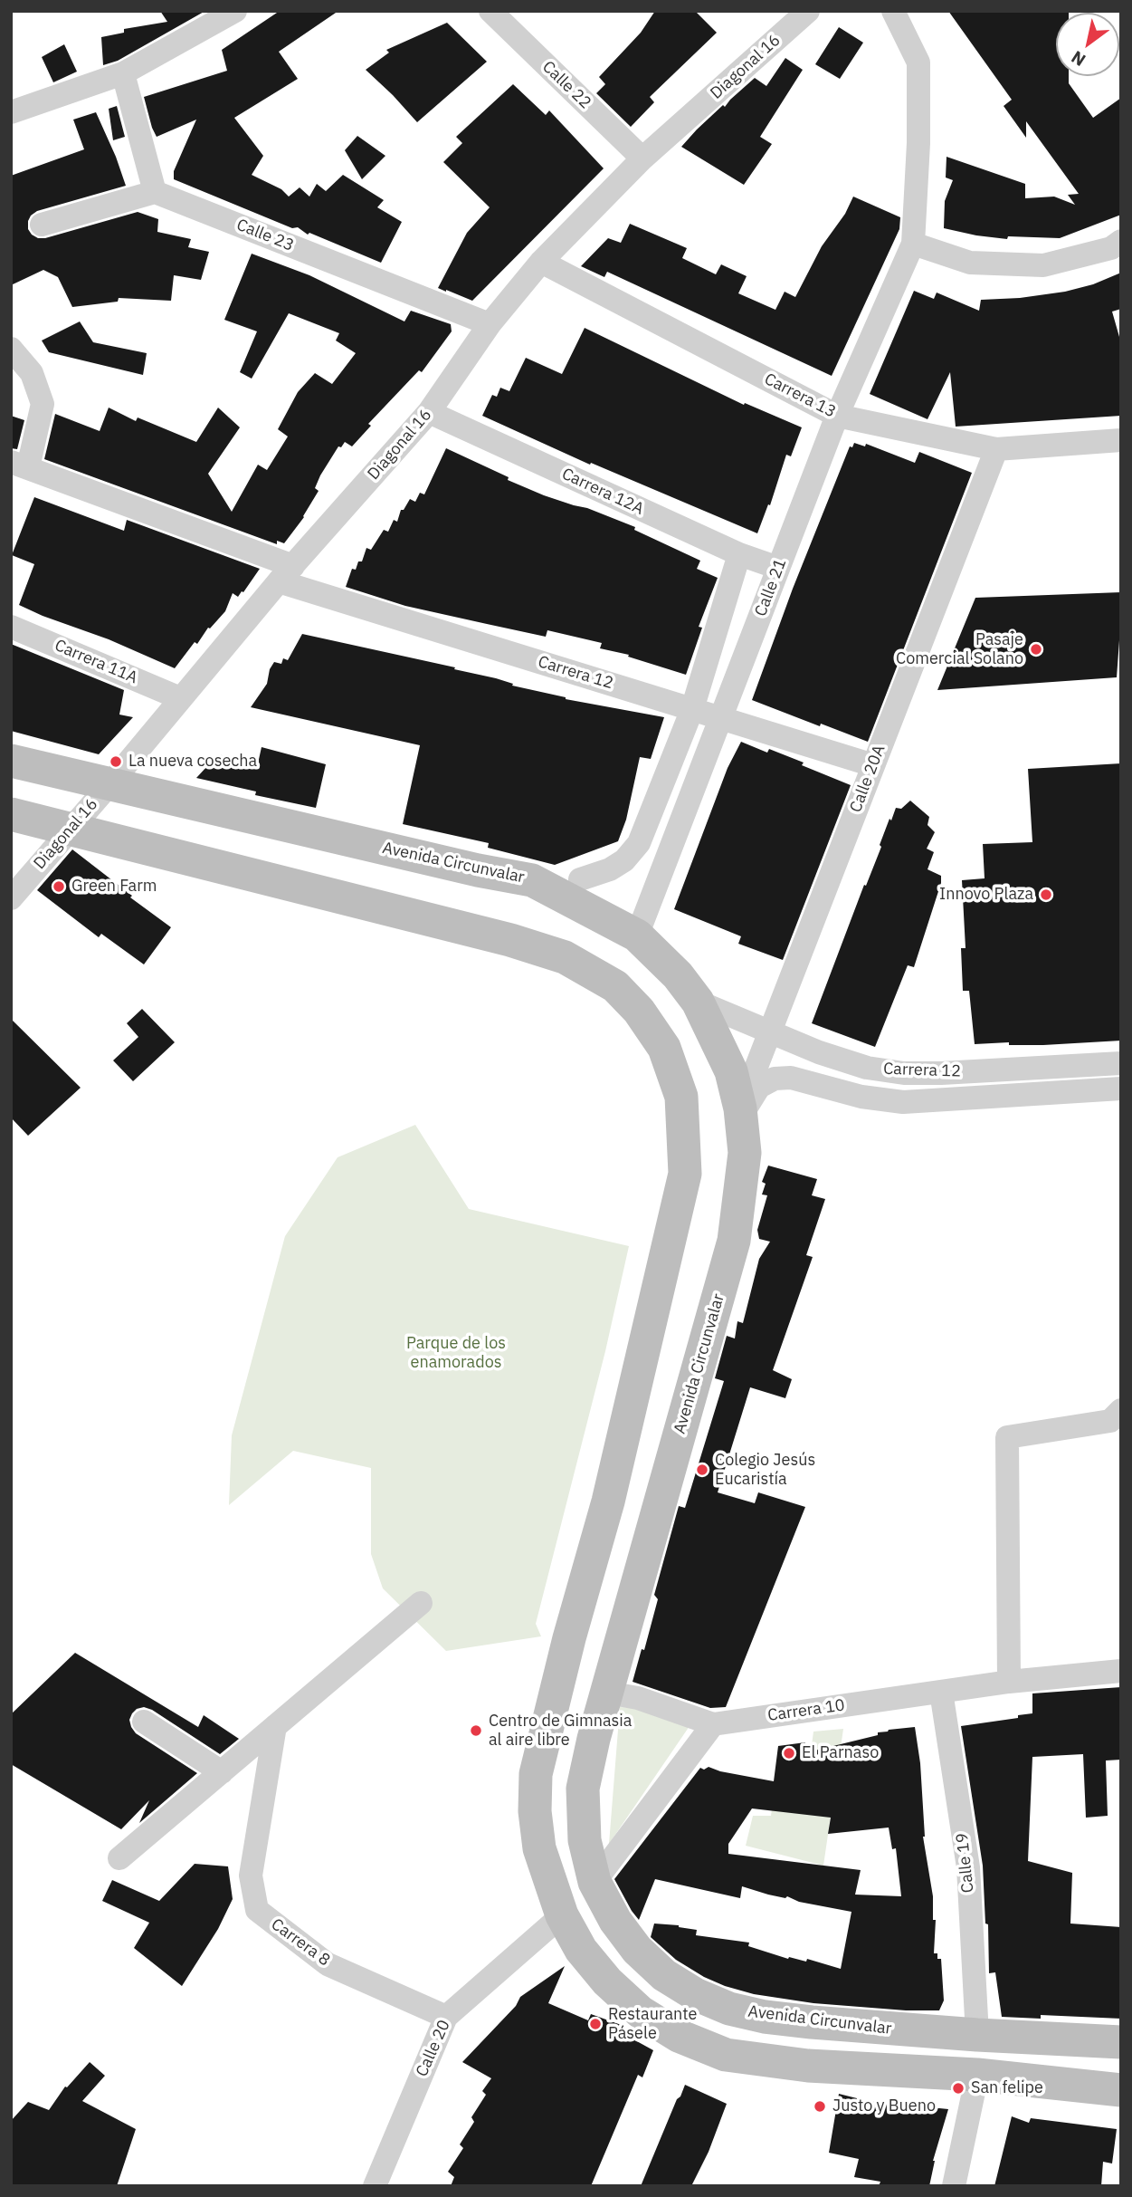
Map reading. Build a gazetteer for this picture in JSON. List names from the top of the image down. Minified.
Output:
{"streets":{"main road":["Avenida Circunvalar"],"street":["Diagonal 16","Calle 22","Calle 23","Carrera 13","Carrera 12A","Calle 21","Carrera 11A","Carrera 12","Calle 20A","Carrera 10","Calle 19","Carrera 8","Calle 20"]},"crossings":[["Diagonal 16","Calle 22"],["Diagonal 16","Calle 23"],["Diagonal 16","Carrera 13"],["Diagonal 16","Carrera 12A"],["Diagonal 16","Carrera 11A"],["Diagonal 16","Carrera 12"],["Diagonal 16","Avenida Circunvalar"],["Carrera 13","Calle 21"],["Carrera 13","Calle 20A"],["Carrera 12A","Calle 21"],["Calle 21","Carrera 12"],["Calle 21","Avenida Circunvalar"],["Carrera 12","Calle 20A"],["Carrera 12","Avenida Circunvalar"],["Calle 20A","Avenida Circunvalar"],["Avenida Circunvalar","Carrera 10"],["Avenida Circunvalar","Calle 19"],["Carrera 10","Calle 19"],["Carrera 8","Calle 20"]],"parks":["Parque de los enamorados"],"places":["Pasaje Comercial Solano","La nueva cosecha","Green Farm","Innovo Plaza","Colegio Jesús Eucaristía","Centro de Gimnasia al aire libre","El Parnaso","Restaurante Pásele","San felipe","Justo y Bueno"],"north":"bottom left"}
